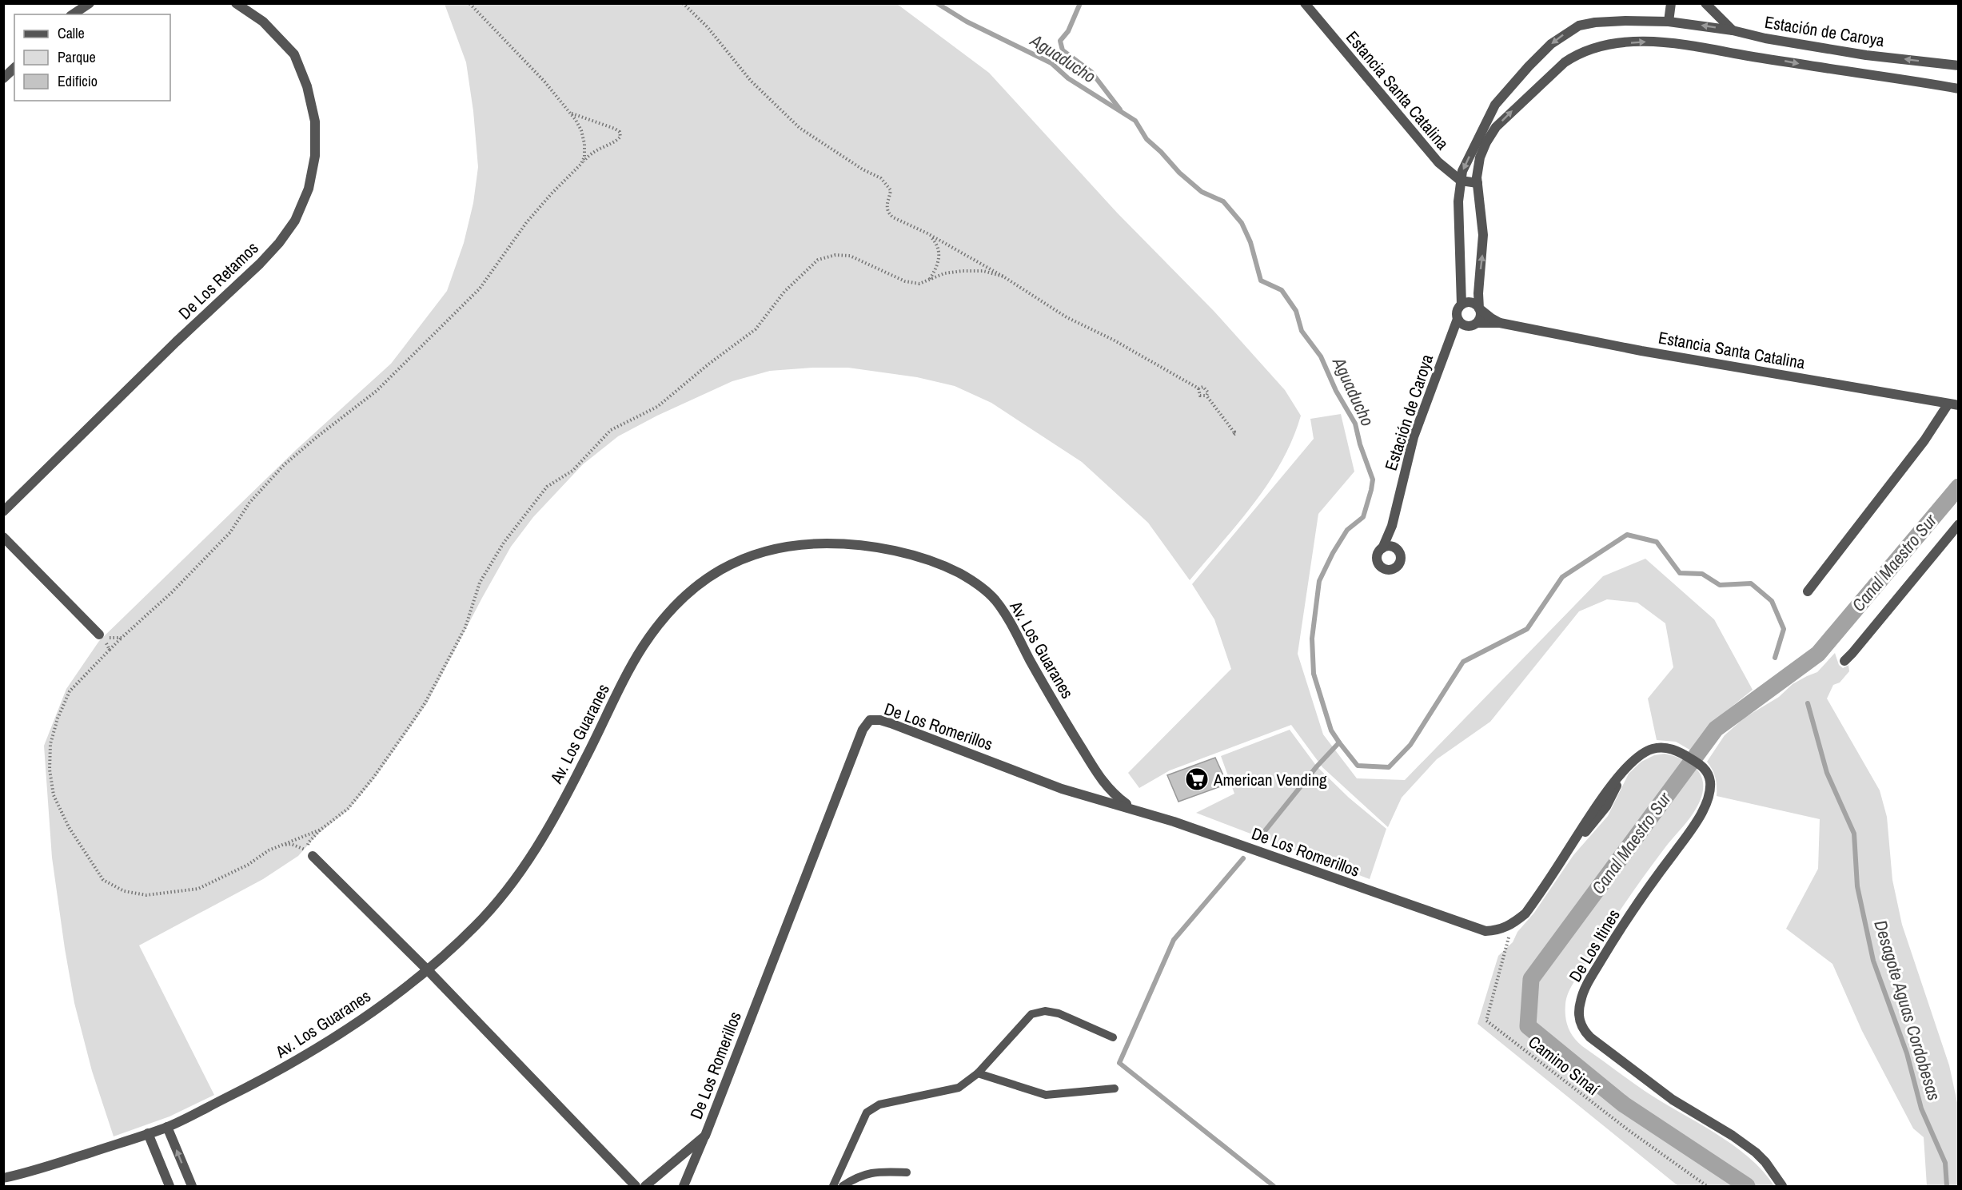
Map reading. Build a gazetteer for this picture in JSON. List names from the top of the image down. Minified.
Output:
{"streets":{"street":["Estación de Caroya","Estancia Santa Catalina","De Los Retamos","Av. Los Guaranes","De Los Romerillos","De Los Itines"],"path":["Camino Sinaí"]},"crossings":[["Estación de Caroya","Estancia Santa Catalina"],["Av. Los Guaranes","De Los Romerillos"],["De Los Romerillos","De Los Itines"],["De Los Itines","Camino Sinaí"]],"water":["Aguaducho","Canal Maestro Sur","Desagote Aguas Cordobesas"],"places":{"supermarket":["American Vending"]},"legend":["Calle","Parque","Edificio"]}
